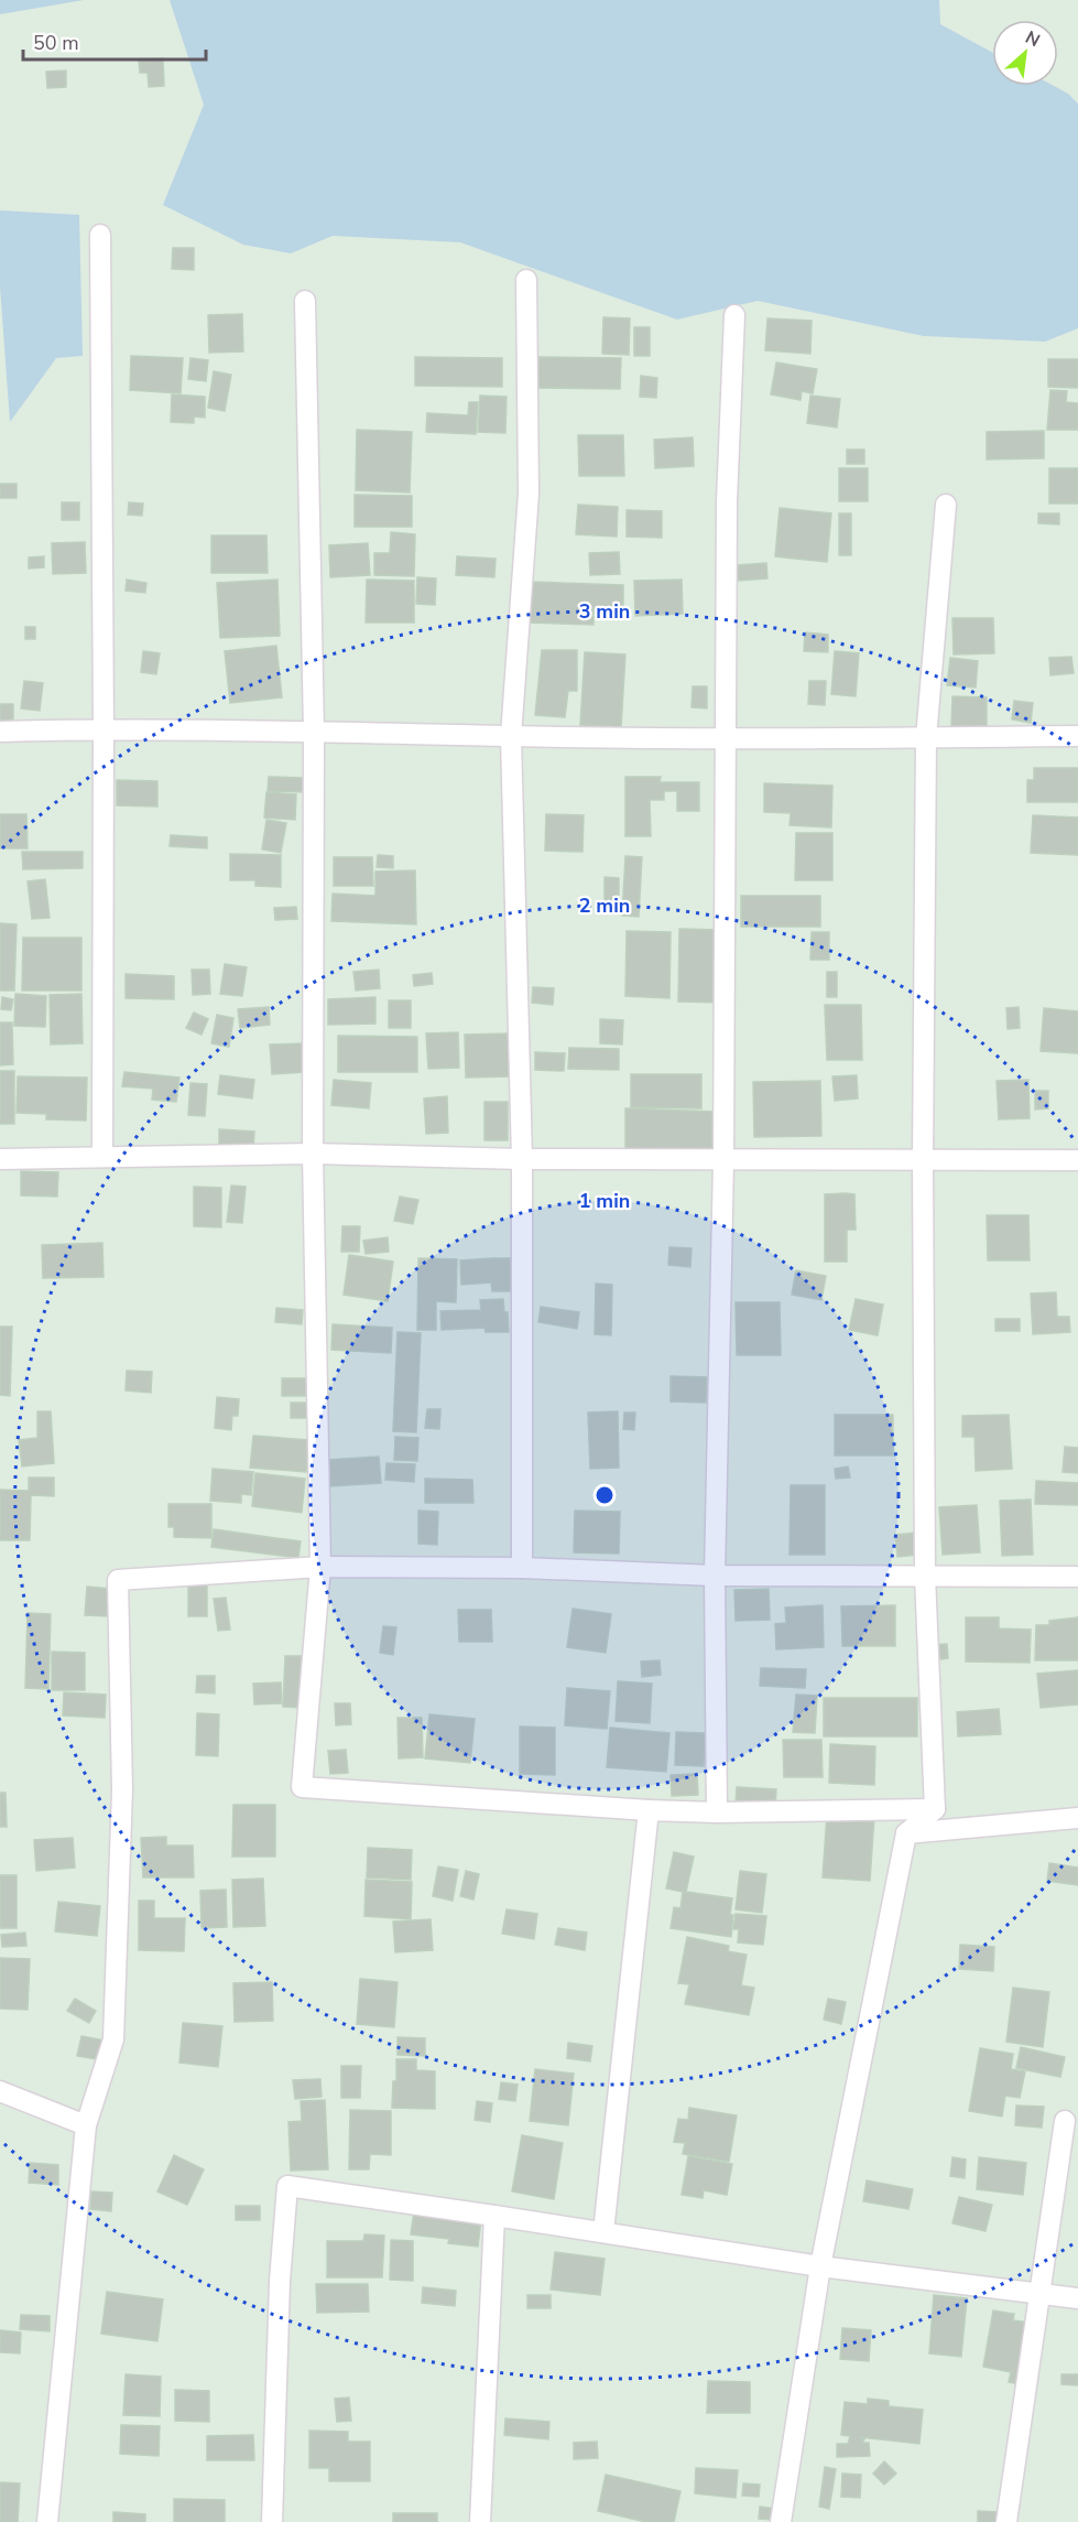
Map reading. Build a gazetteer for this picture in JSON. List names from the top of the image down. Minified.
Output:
{"scale_bar":"50 m","north":"top right","rings":["3 min","2 min","1 min"]}
